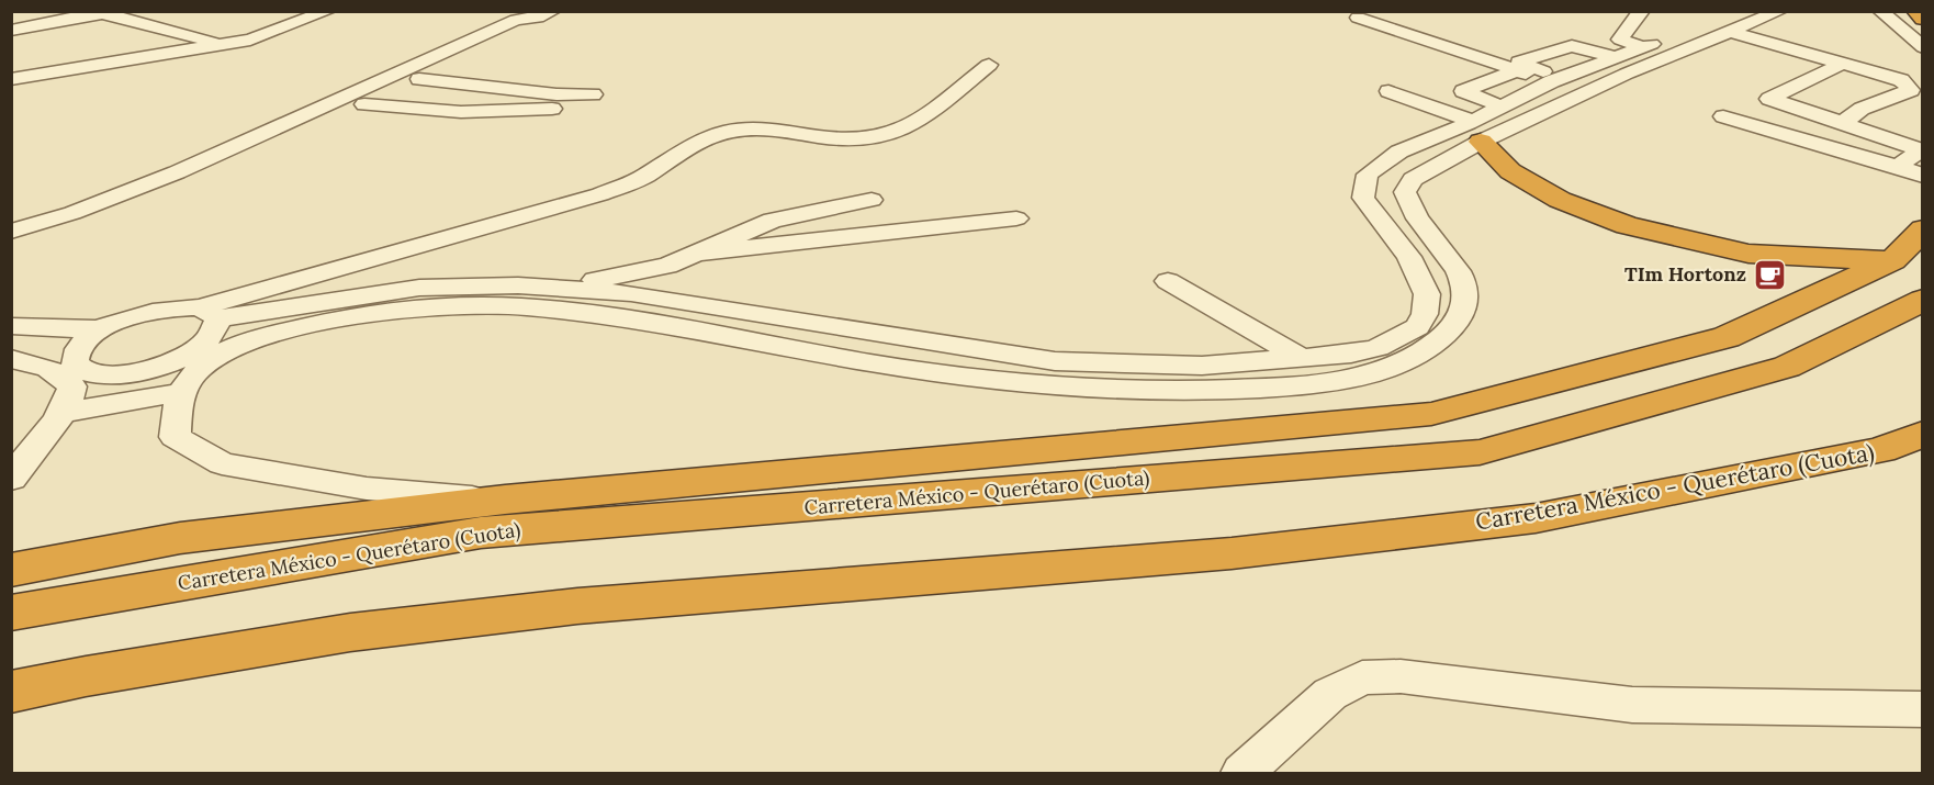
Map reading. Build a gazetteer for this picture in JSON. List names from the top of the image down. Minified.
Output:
{"streets":{"highway":["Carretera México - Querétaro (Cuota)"]},"places":{"cafe":["TIm Hortonz"]}}
